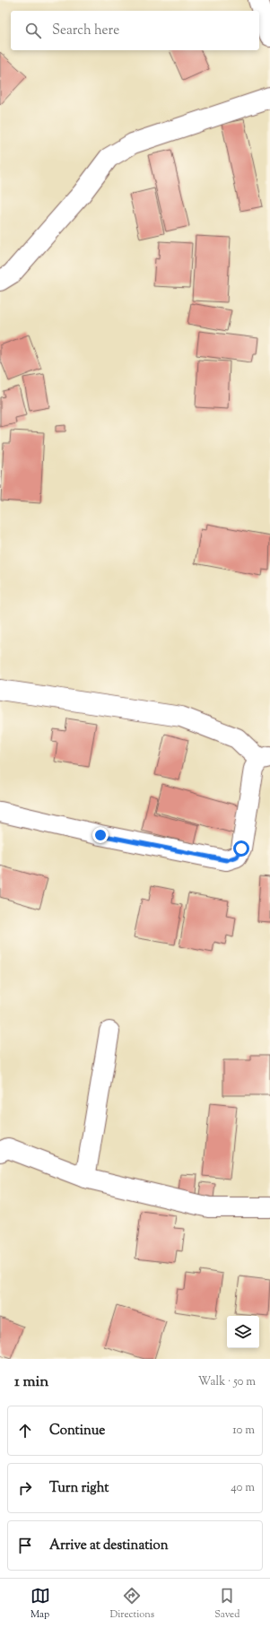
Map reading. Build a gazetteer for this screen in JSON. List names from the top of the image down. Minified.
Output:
{"page":{"search":"Search here","heading":["1 min","Walk · 50 m"],"list":[["Continue","10 m"],["Turn right","40 m"],"Arrive at destination"],"nav":["Map","Directions","Saved"]}}
